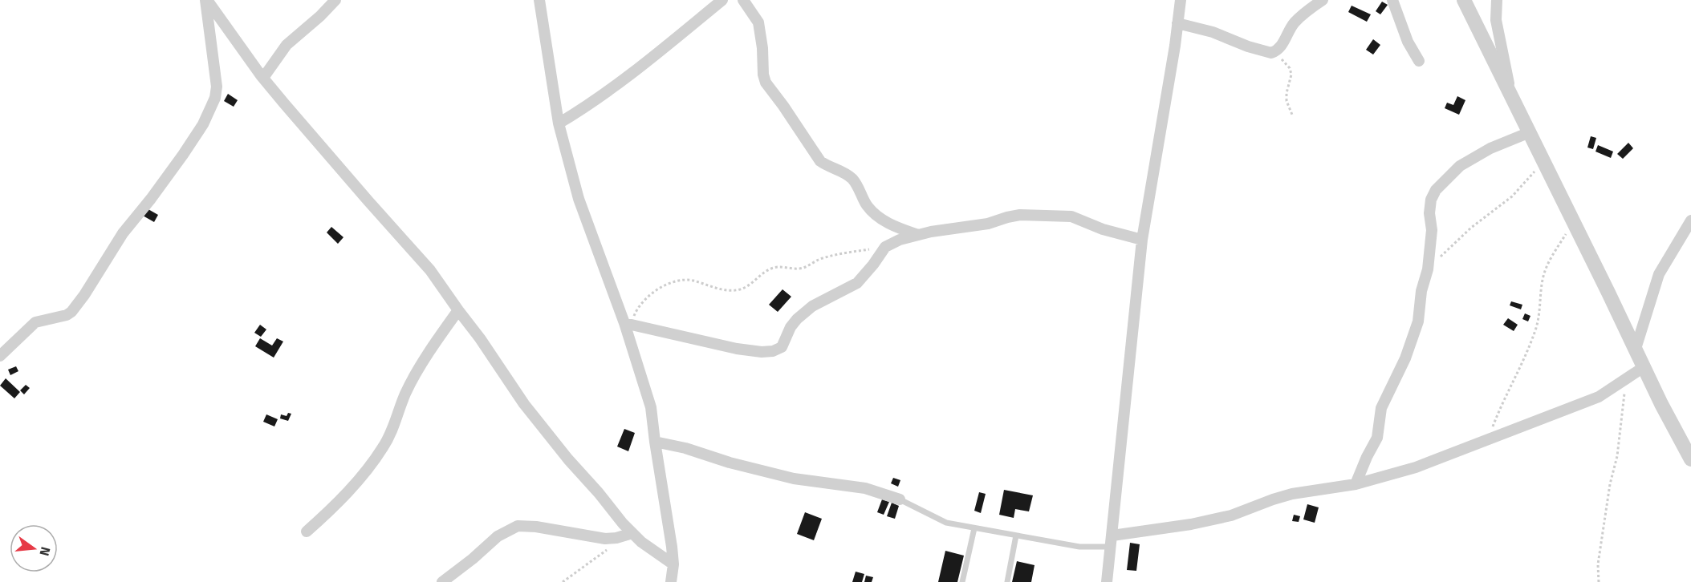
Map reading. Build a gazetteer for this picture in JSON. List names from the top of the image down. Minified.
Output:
{"north":"right"}
